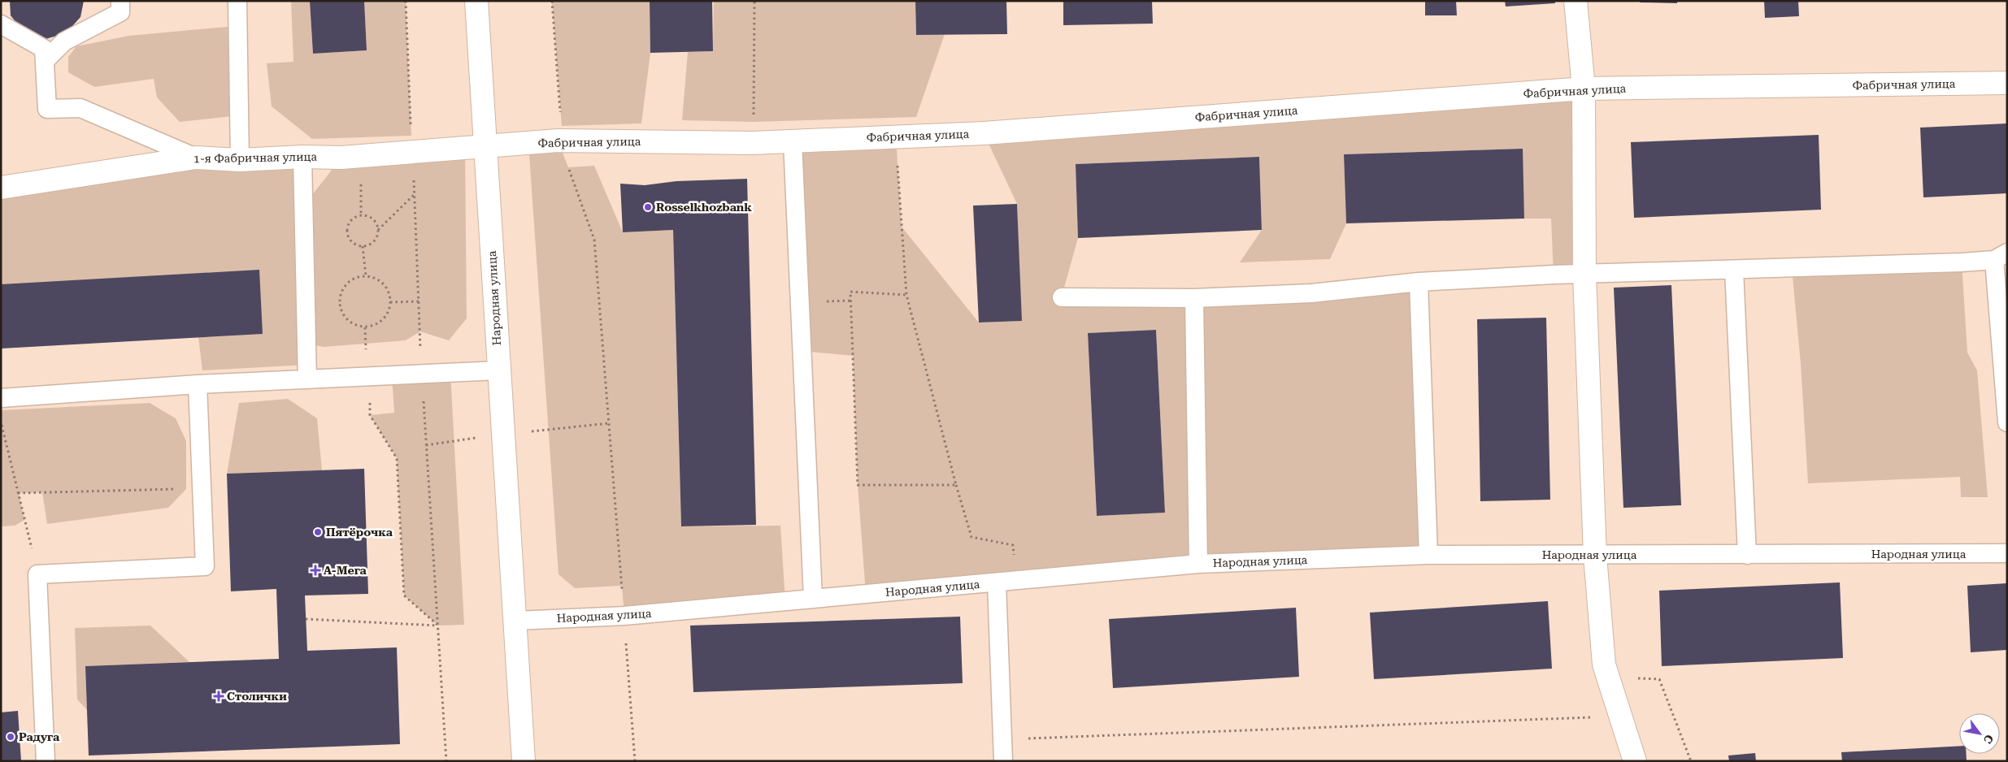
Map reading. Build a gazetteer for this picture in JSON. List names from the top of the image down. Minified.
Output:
{"streets":{"street":["Фабричная улица","1-я Фабричная улица","Народная улица"]},"crossings":[["Фабричная улица","1-я Фабричная улица"],["Фабричная улица","Народная улица"],["1-я Фабричная улица","Народная улица"]],"places":{"other":["Rosselkhozbank","Пятёрочка","Радуга"],"health":["А-Мега","Столички"]},"north":"bottom right"}
